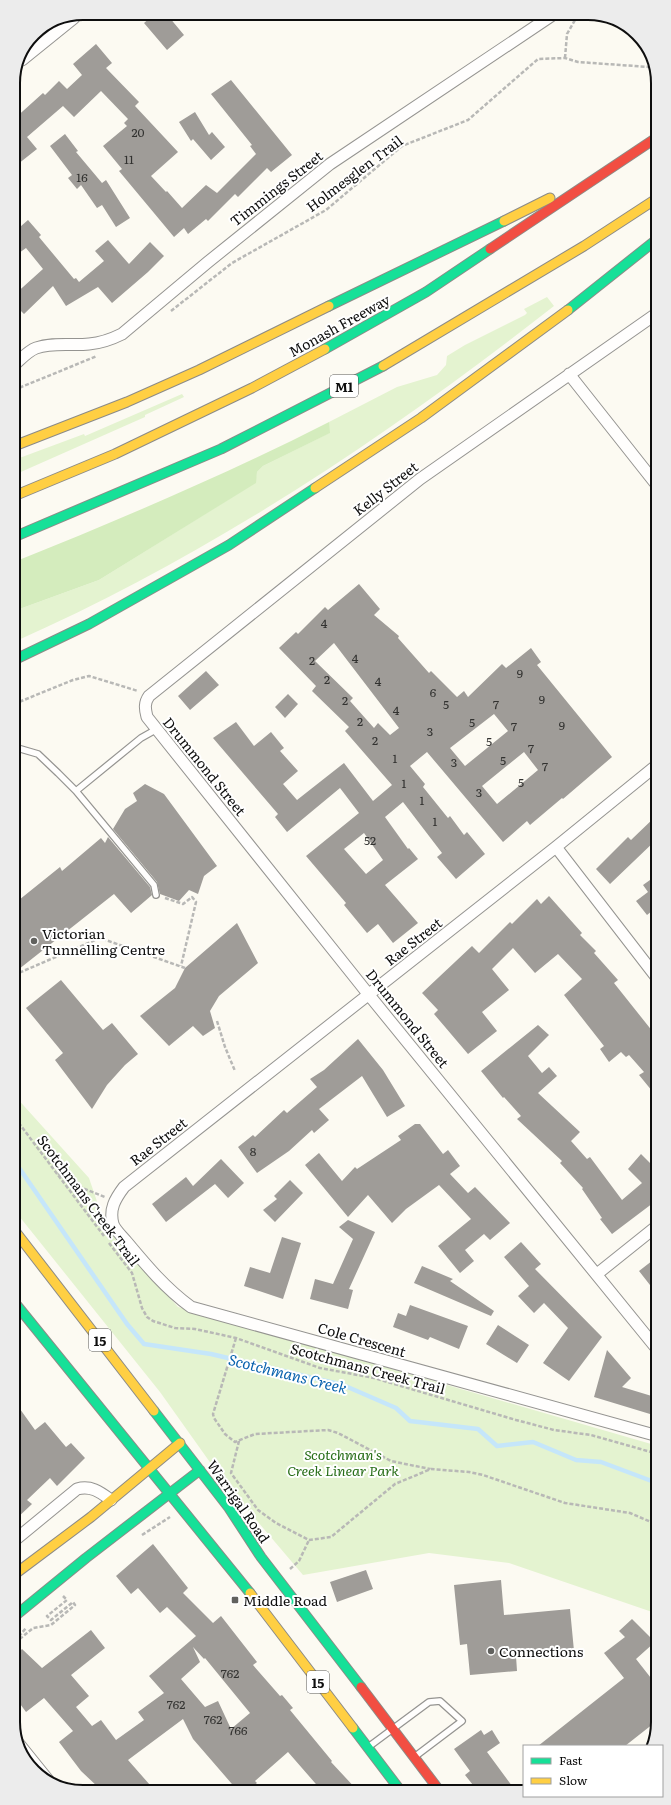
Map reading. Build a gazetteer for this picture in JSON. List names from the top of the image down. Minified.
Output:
{"streets":{"main road":["Monash Freeway","M1","15","Warrigal Road"],"street":["Timmings Street","Kelly Street","Drummond Street","Rae Street","Cole Crescent"],"path":["Holmesglen Trail","Scotchmans Creek Trail"]},"crossings":[["Kelly Street","Drummond Street"],["Drummond Street","Rae Street"],["Rae Street","Cole Crescent"]],"water":["Scotchmans Creek"],"parks":["Scotchman's Creek Linear Park"],"places":{"other":["Victorian Tunnelling Centre","Connections"],"transit":["Middle Road"]},"house_numbers":["20","11","16","4","4","2","9","2","4","6","9","2","5","7","4","2","5","9","7","3","2","5","7","1","5","3","7","5","1","3","1","1","52","8","762","762","762","766"],"legend":["Fast","Slow"]}
